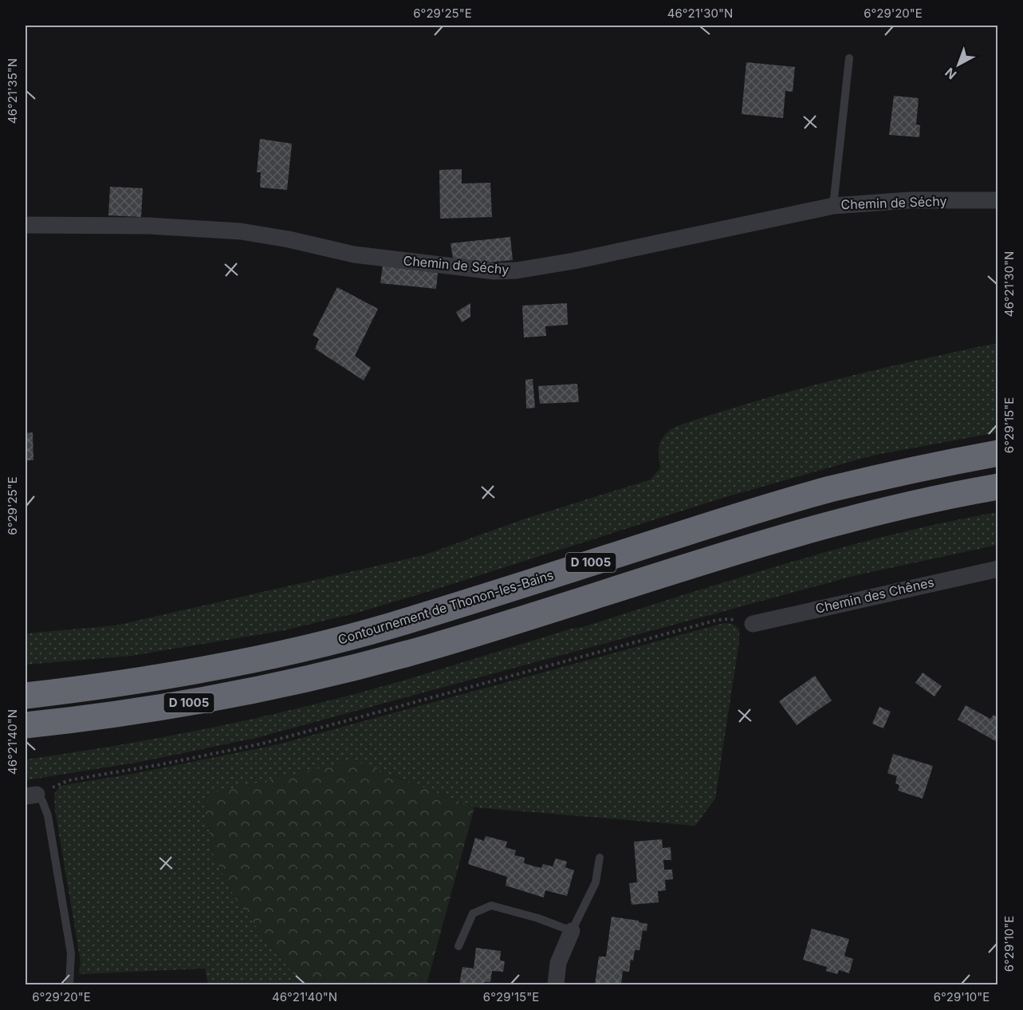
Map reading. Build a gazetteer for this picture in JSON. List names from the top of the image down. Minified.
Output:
{"streets":{"highway":["D 1005","Contournement de Thonon-les-Bains"],"street":["Chemin de Séchy","Chemin des Chênes"]},"north":"bottom left","coordinates":["6°29'25\"E","46°21'30\"N","6°29'20\"E","46°21'35\"N","6°29'15\"E","46°21'40\"N","6°29'10\"E"]}
